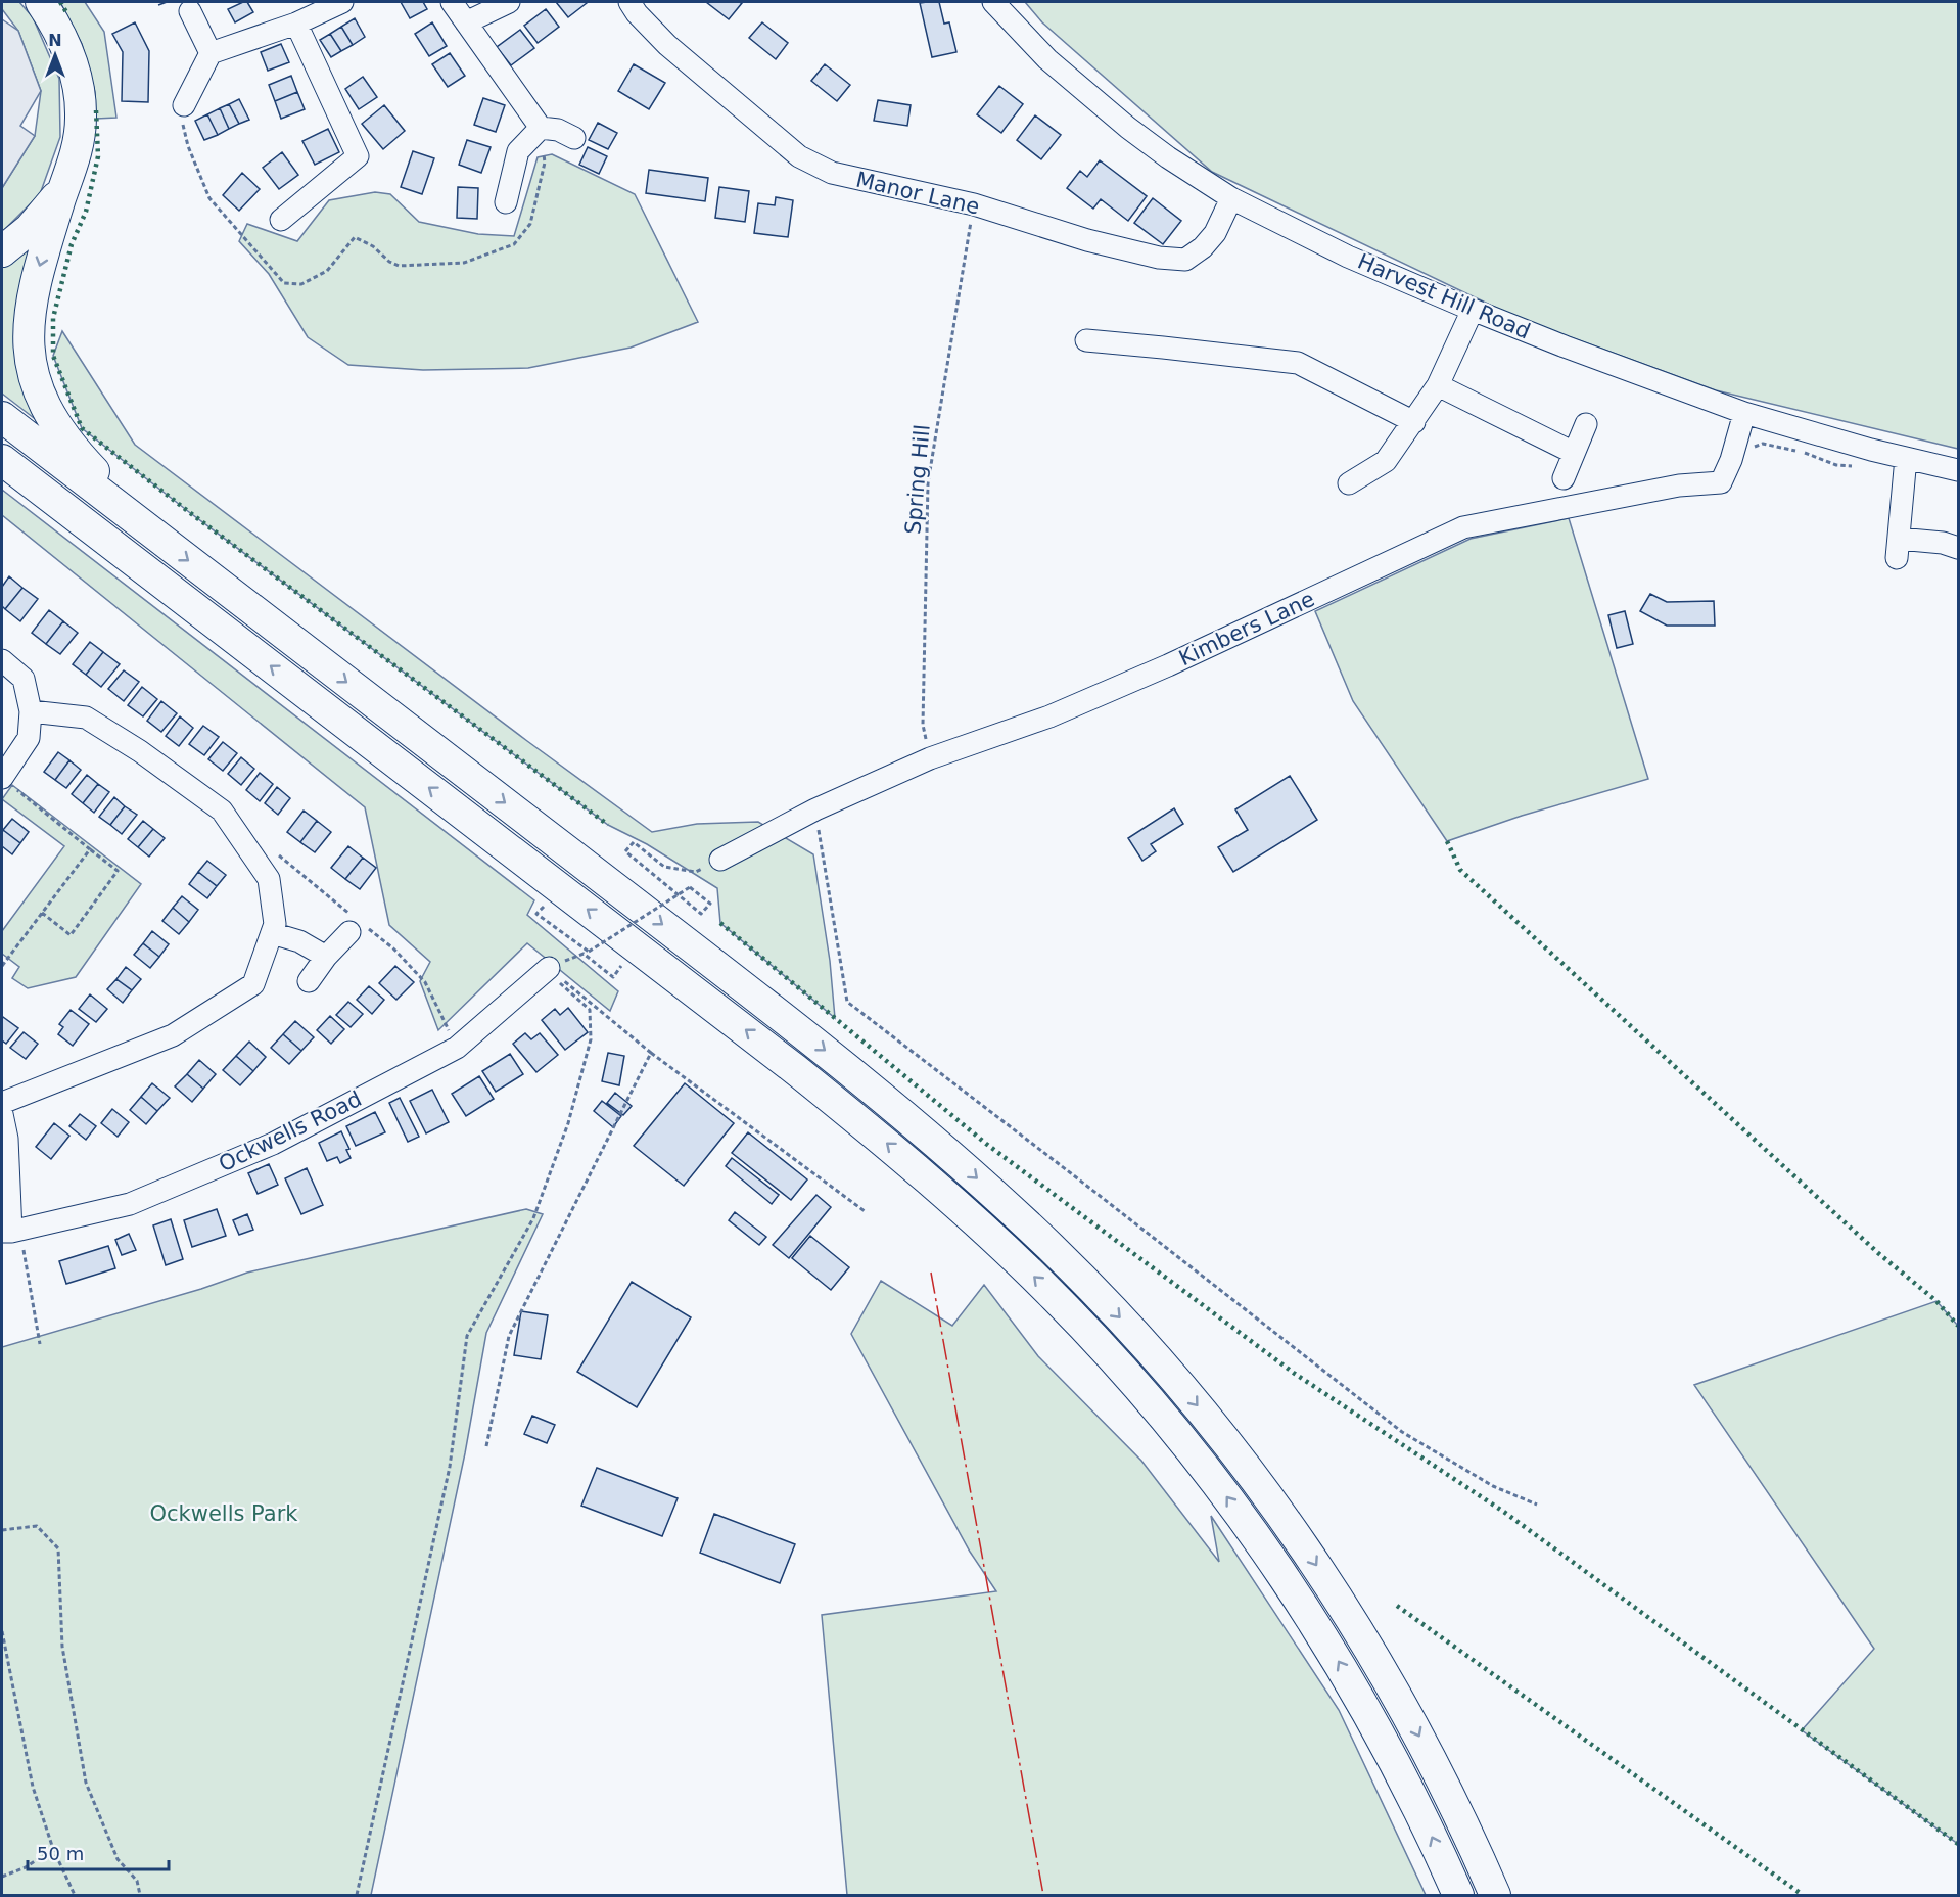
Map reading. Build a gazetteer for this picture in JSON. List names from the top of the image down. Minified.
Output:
{"streets":{"street":["Manor Lane","Harvest Hill Road","Kimbers Lane","Ockwells Road"],"path":["Spring Hill"]},"crossings":[["Manor Lane","Harvest Hill Road"],["Manor Lane","Spring Hill"],["Harvest Hill Road","Kimbers Lane"],["Spring Hill","Kimbers Lane"]],"parks":["Ockwells Park"],"scale_bar":"50 m","north":"top"}
